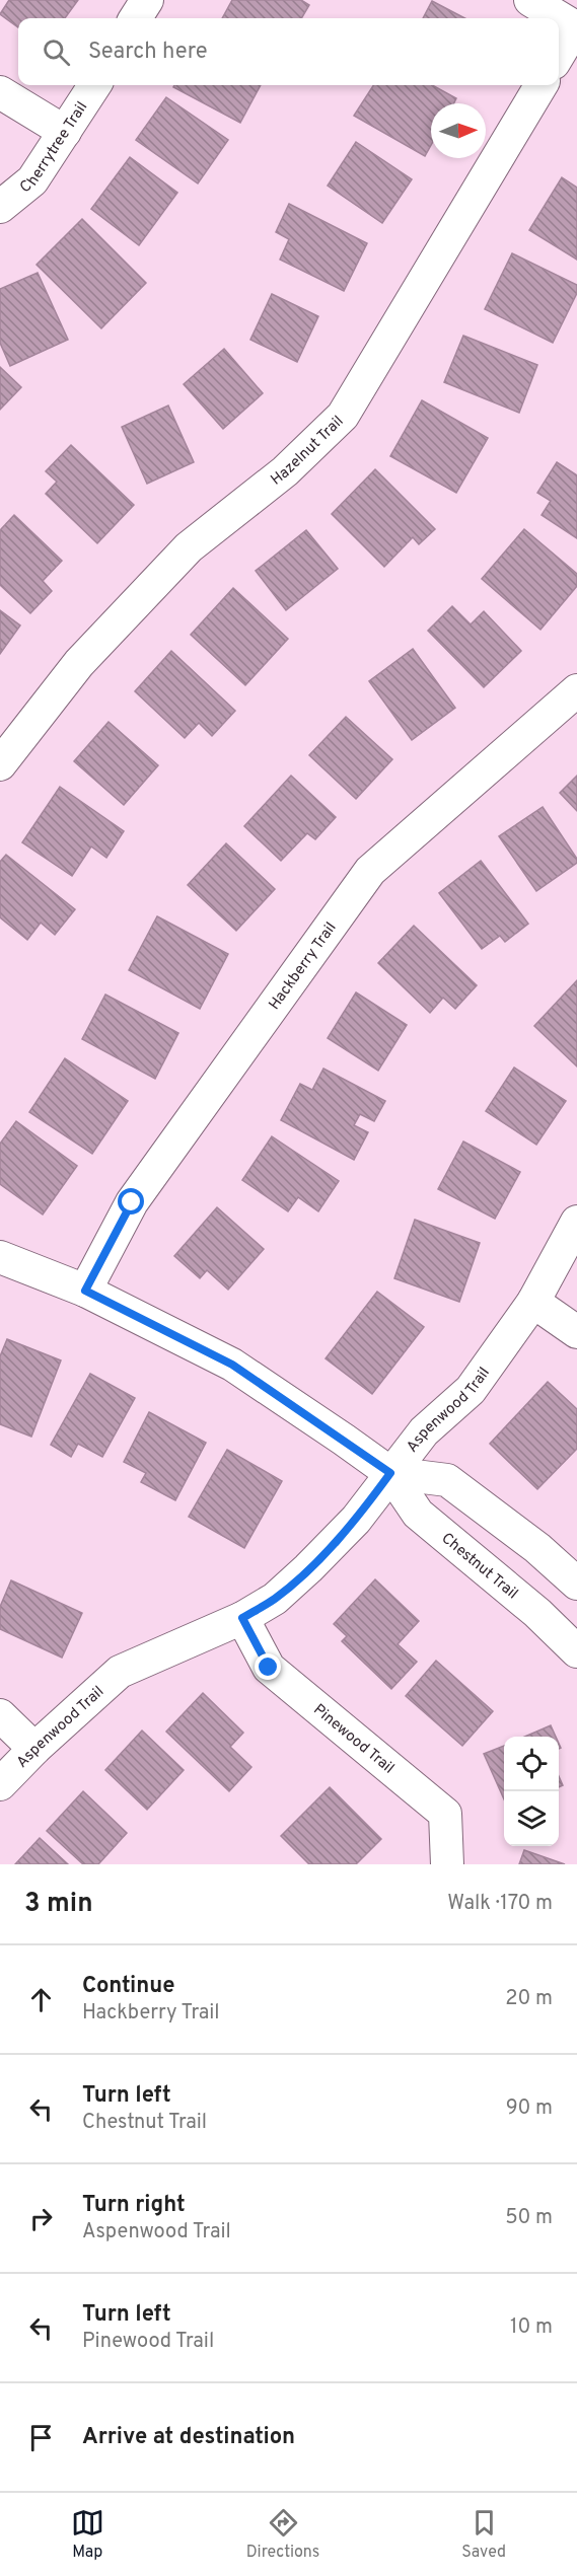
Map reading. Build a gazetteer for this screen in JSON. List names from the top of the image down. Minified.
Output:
{"streets":{"street":["Cherrytree Trail","Hazelnut Trail","Hackberry Trail","Aspenwood Trail","Chestnut Trail","Pinewood Trail"]},"crossings":[["Hackberry Trail","Chestnut Trail"],["Aspenwood Trail","Chestnut Trail"],["Aspenwood Trail","Pinewood Trail"]],"north":"right","page":{"search":"Search here","heading":["3 min","Walk · 170 m"],"list":[["Continue","Hackberry Trail","20 m"],["Turn left","Chestnut Trail","90 m"],["Turn right","Aspenwood Trail","50 m"],["Turn left","Pinewood Trail","10 m"],"Arrive at destination"],"nav":["Map","Directions","Saved"]}}
